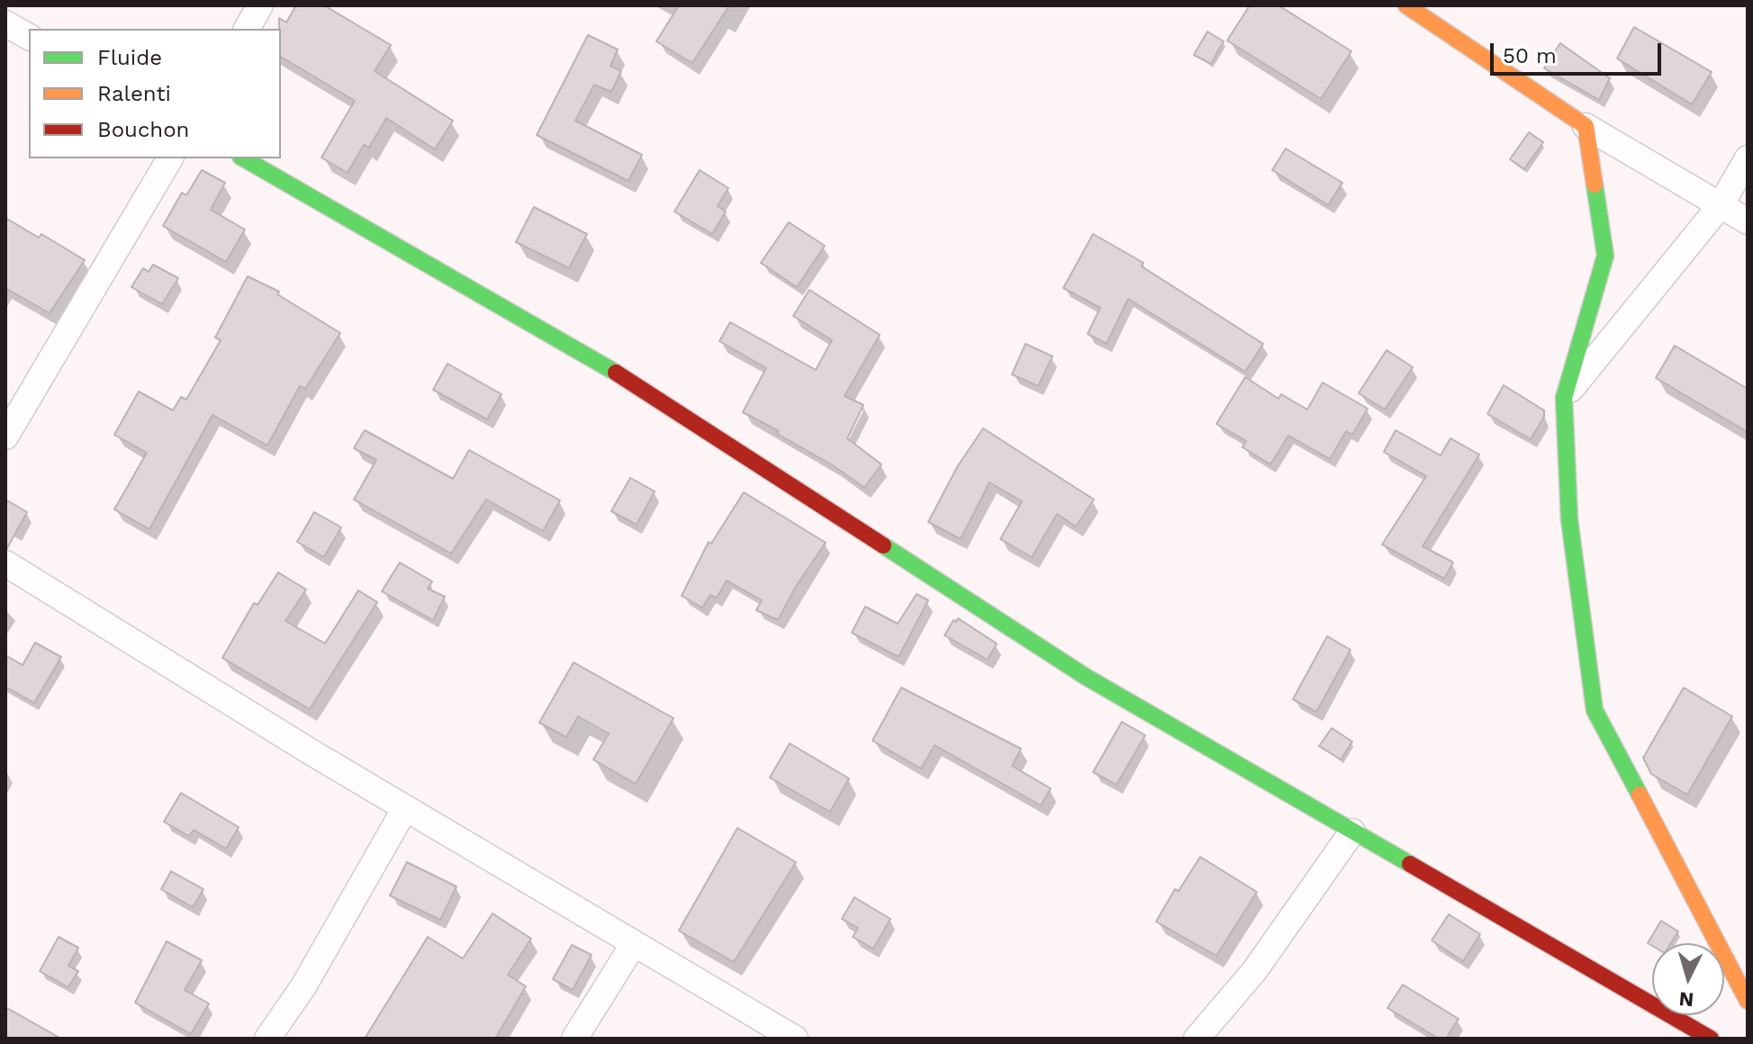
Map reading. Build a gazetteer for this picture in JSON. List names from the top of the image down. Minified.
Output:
{"legend":["Fluide","Ralenti","Bouchon"],"scale_bar":"50 m","north":"bottom"}
